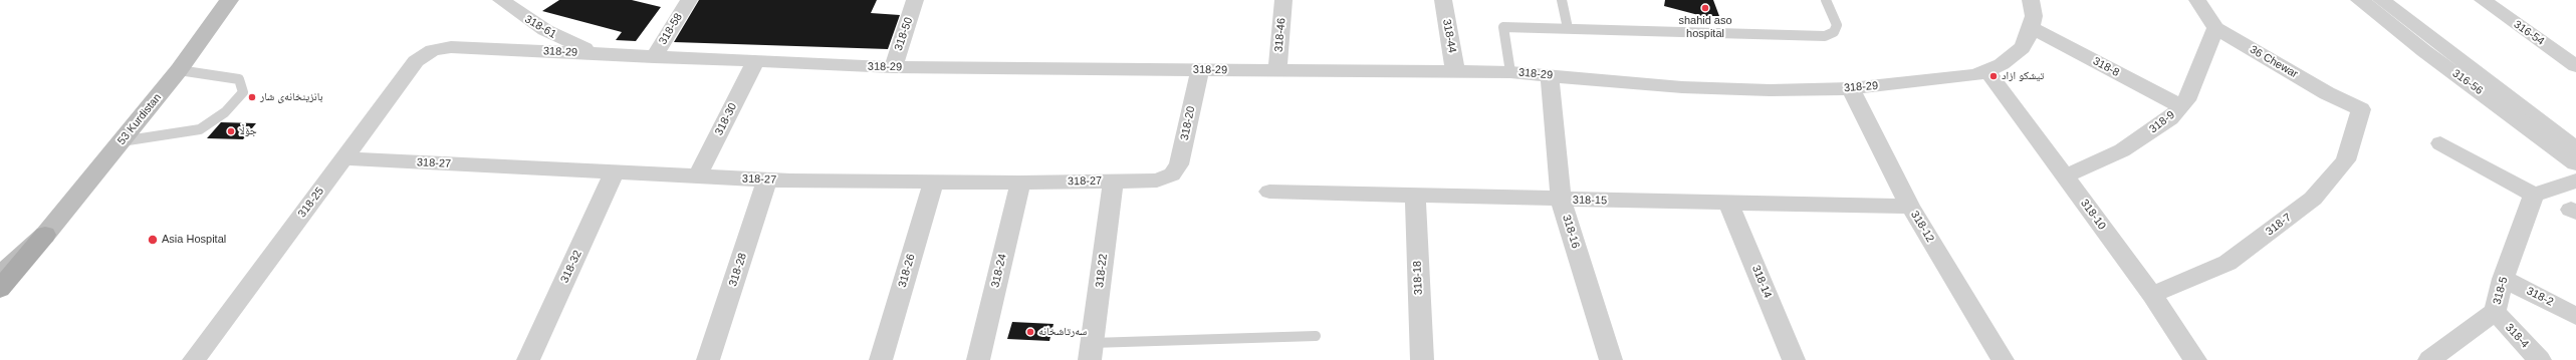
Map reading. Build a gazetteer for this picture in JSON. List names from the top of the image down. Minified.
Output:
{"streets":{"main road":["53 Kurdistan"],"street":["318-61","318-58","316-54","318-50","318-46","318-44","318-29","36 Chewar","318-8","316-56","318-30","318-9","318-20","318-27","318-15","318-25","318-10","318-7","318-12","318-16","318-32","318-28","318-26","318-24","318-22","318-18","318-14","318-5","318-2","318-4"]},"crossings":[["318-61","318-29"],["318-58","318-29"],["318-50","318-29"],["318-46","318-29"],["318-44","318-29"],["318-29","318-8"],["318-29","318-30"],["318-29","318-20"],["318-29","318-25"],["318-29","318-10"],["318-29","318-12"],["318-29","318-16"],["36 Chewar","318-9"],["36 Chewar","318-7"],["318-8","318-9"],["318-30","318-27"],["318-9","318-10"],["318-20","318-27"],["318-27","318-25"],["318-27","318-32"],["318-27","318-28"],["318-27","318-26"],["318-27","318-24"],["318-27","318-22"],["318-15","318-12"],["318-15","318-16"],["318-15","318-18"],["318-15","318-14"],["318-10","318-7"],["318-5","318-2"],["318-5","318-4"]],"places":["shahid aso hospital","تيشكو ازاد","بانزینخانەی شار","جۆڵا","Asia Hospital","سەرتاشخانە"]}
